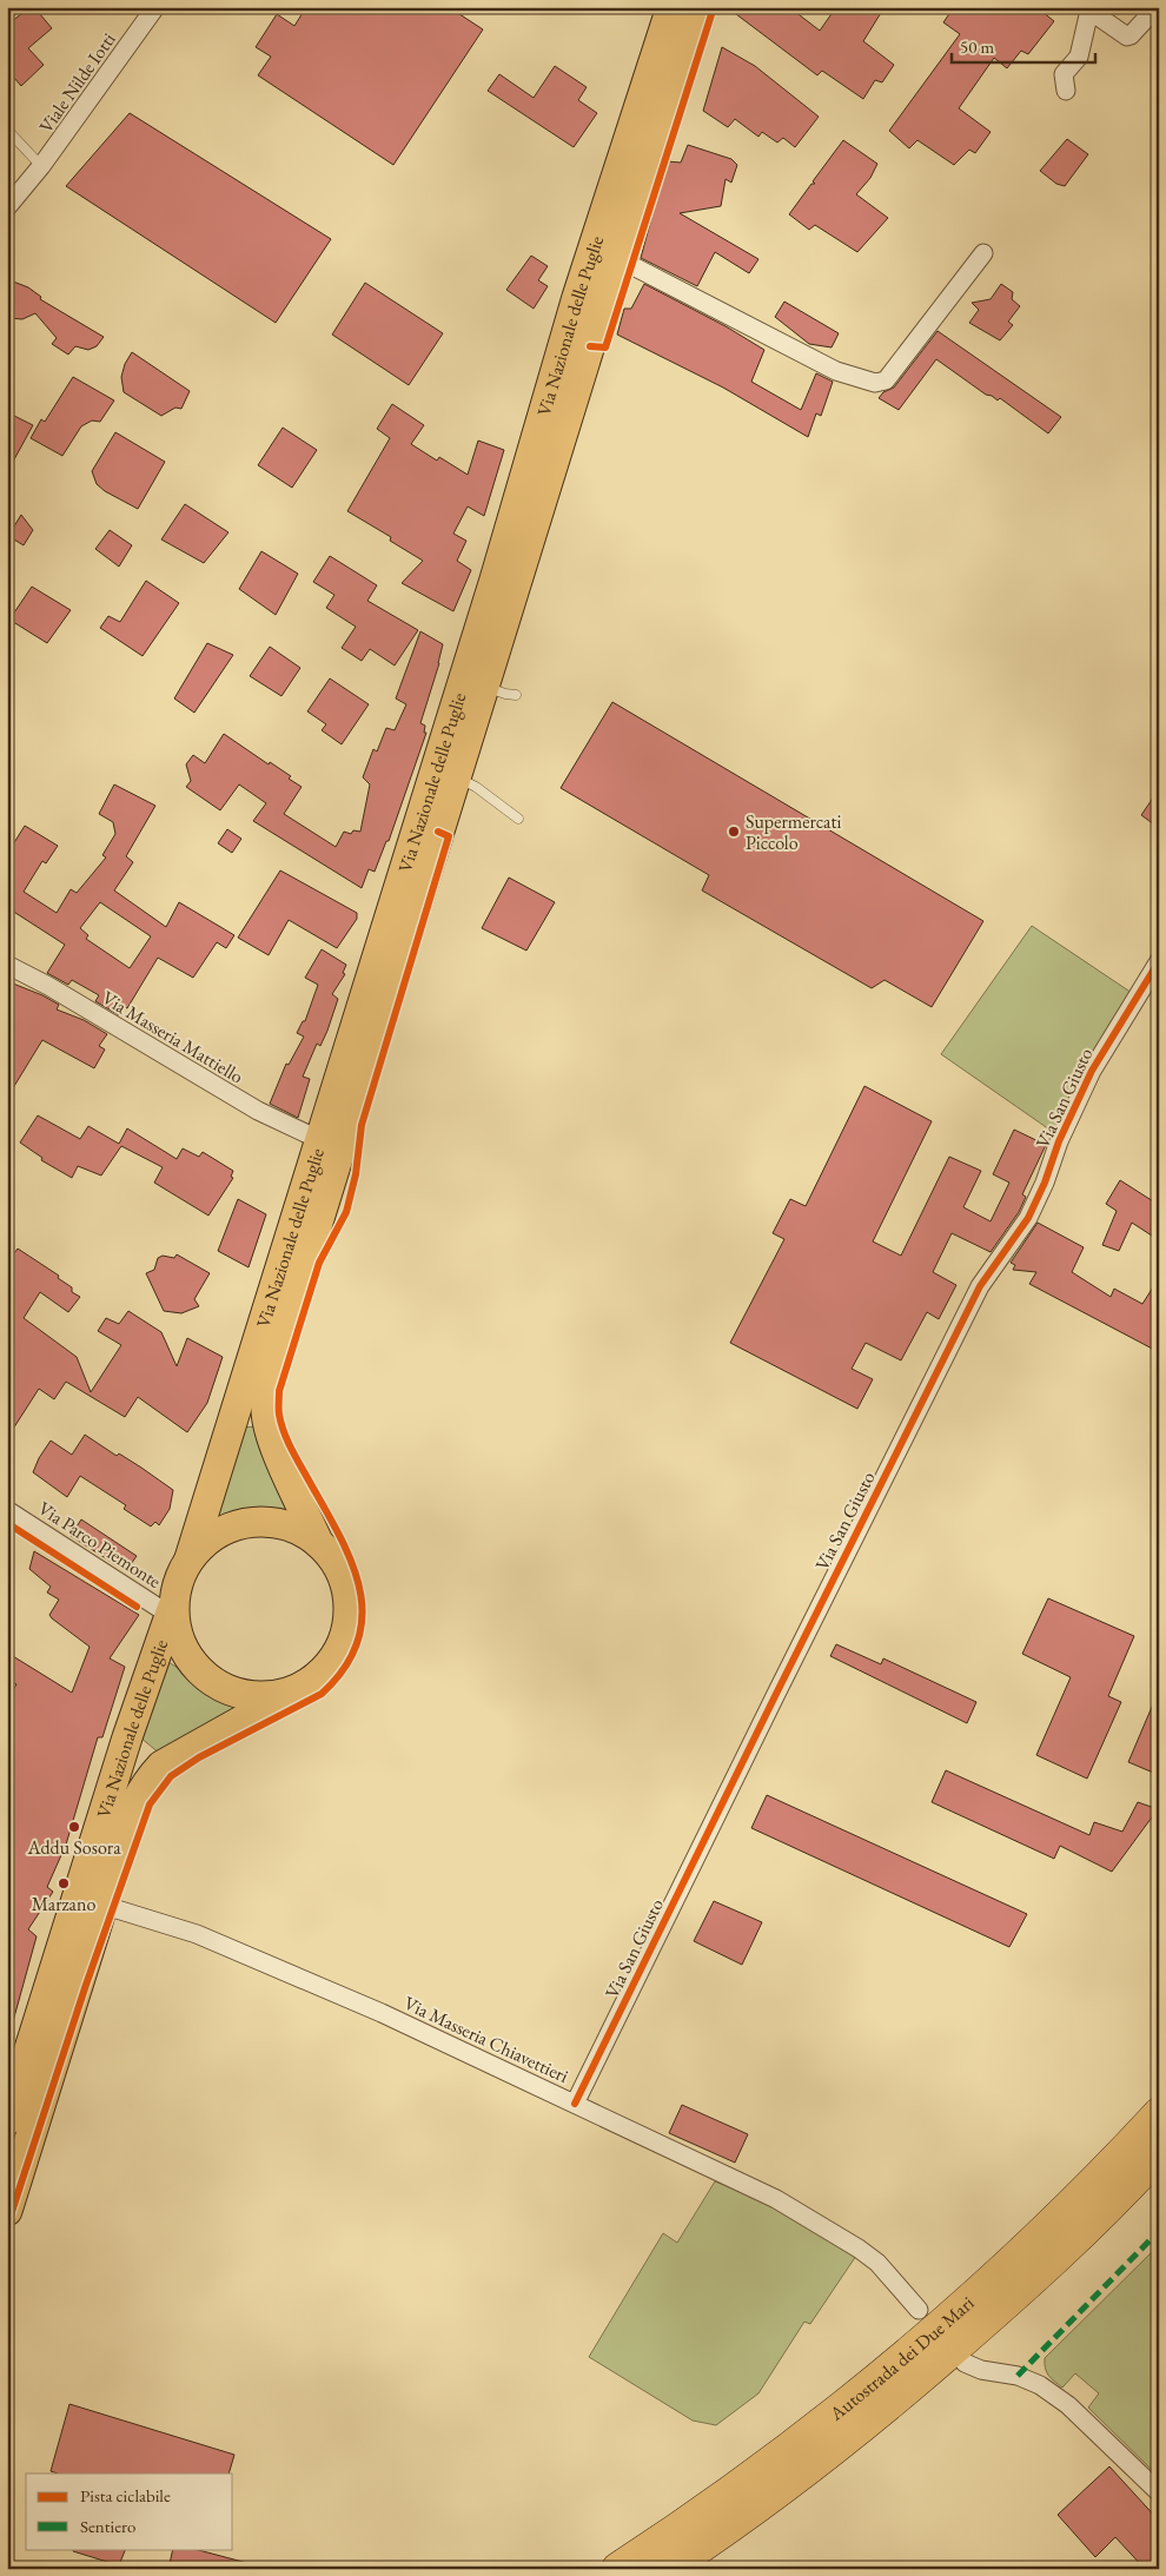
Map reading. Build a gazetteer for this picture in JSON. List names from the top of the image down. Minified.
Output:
{"streets":{"highway":["Autostrada dei Due Mari"],"main road":["Via Nazionale delle Puglie"],"street":["Viale Nilde Iotti","Via Masseria Mattiello","Via San Giusto","Via Parco Piemonte","Via Masseria Chiavettieri"]},"crossings":[["Via Nazionale delle Puglie","Via Masseria Mattiello"],["Via Nazionale delle Puglie","Via Parco Piemonte"],["Via Nazionale delle Puglie","Via Masseria Chiavettieri"],["Via San Giusto","Via Masseria Chiavettieri"]],"places":["Supermercati Piccolo","Addu Sosora","Marzano"],"legend":["Pista ciclabile","Sentiero"],"scale_bar":"50 m"}
